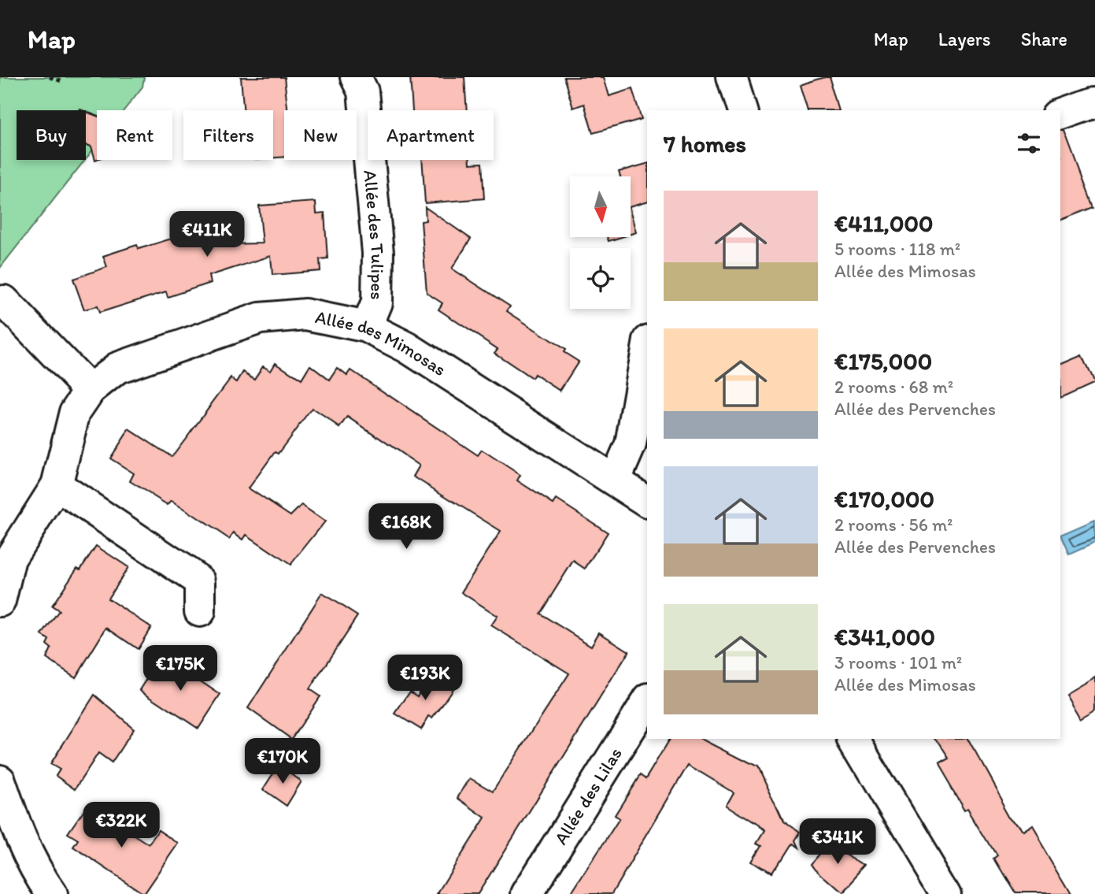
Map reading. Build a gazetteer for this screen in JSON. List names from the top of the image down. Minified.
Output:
{"streets":{"street":["Allée des Tulipes","Allée des Mimosas","Allée des Lilas"]},"crossings":[["Allée des Tulipes","Allée des Mimosas"]],"north":"bottom","page":{"header":"Map","nav":["Map","Layers","Share"],"chip":["Buy","Rent","Filters","New","Apartment"],"heading":"7 homes","list":[{"name":"€411,000","note":"5 rooms · 118 m² · Allée des Mimosas"},{"name":"€175,000","note":"2 rooms · 68 m² · Allée des Pervenches"},{"name":"€170,000","note":"2 rooms · 56 m² · Allée des Pervenches"},{"name":"€341,000","note":"3 rooms · 101 m² · Allée des Mimosas"}],"price":["€411K","€168K","€175K","€193K","€170K","€322K","€341K"]}}
